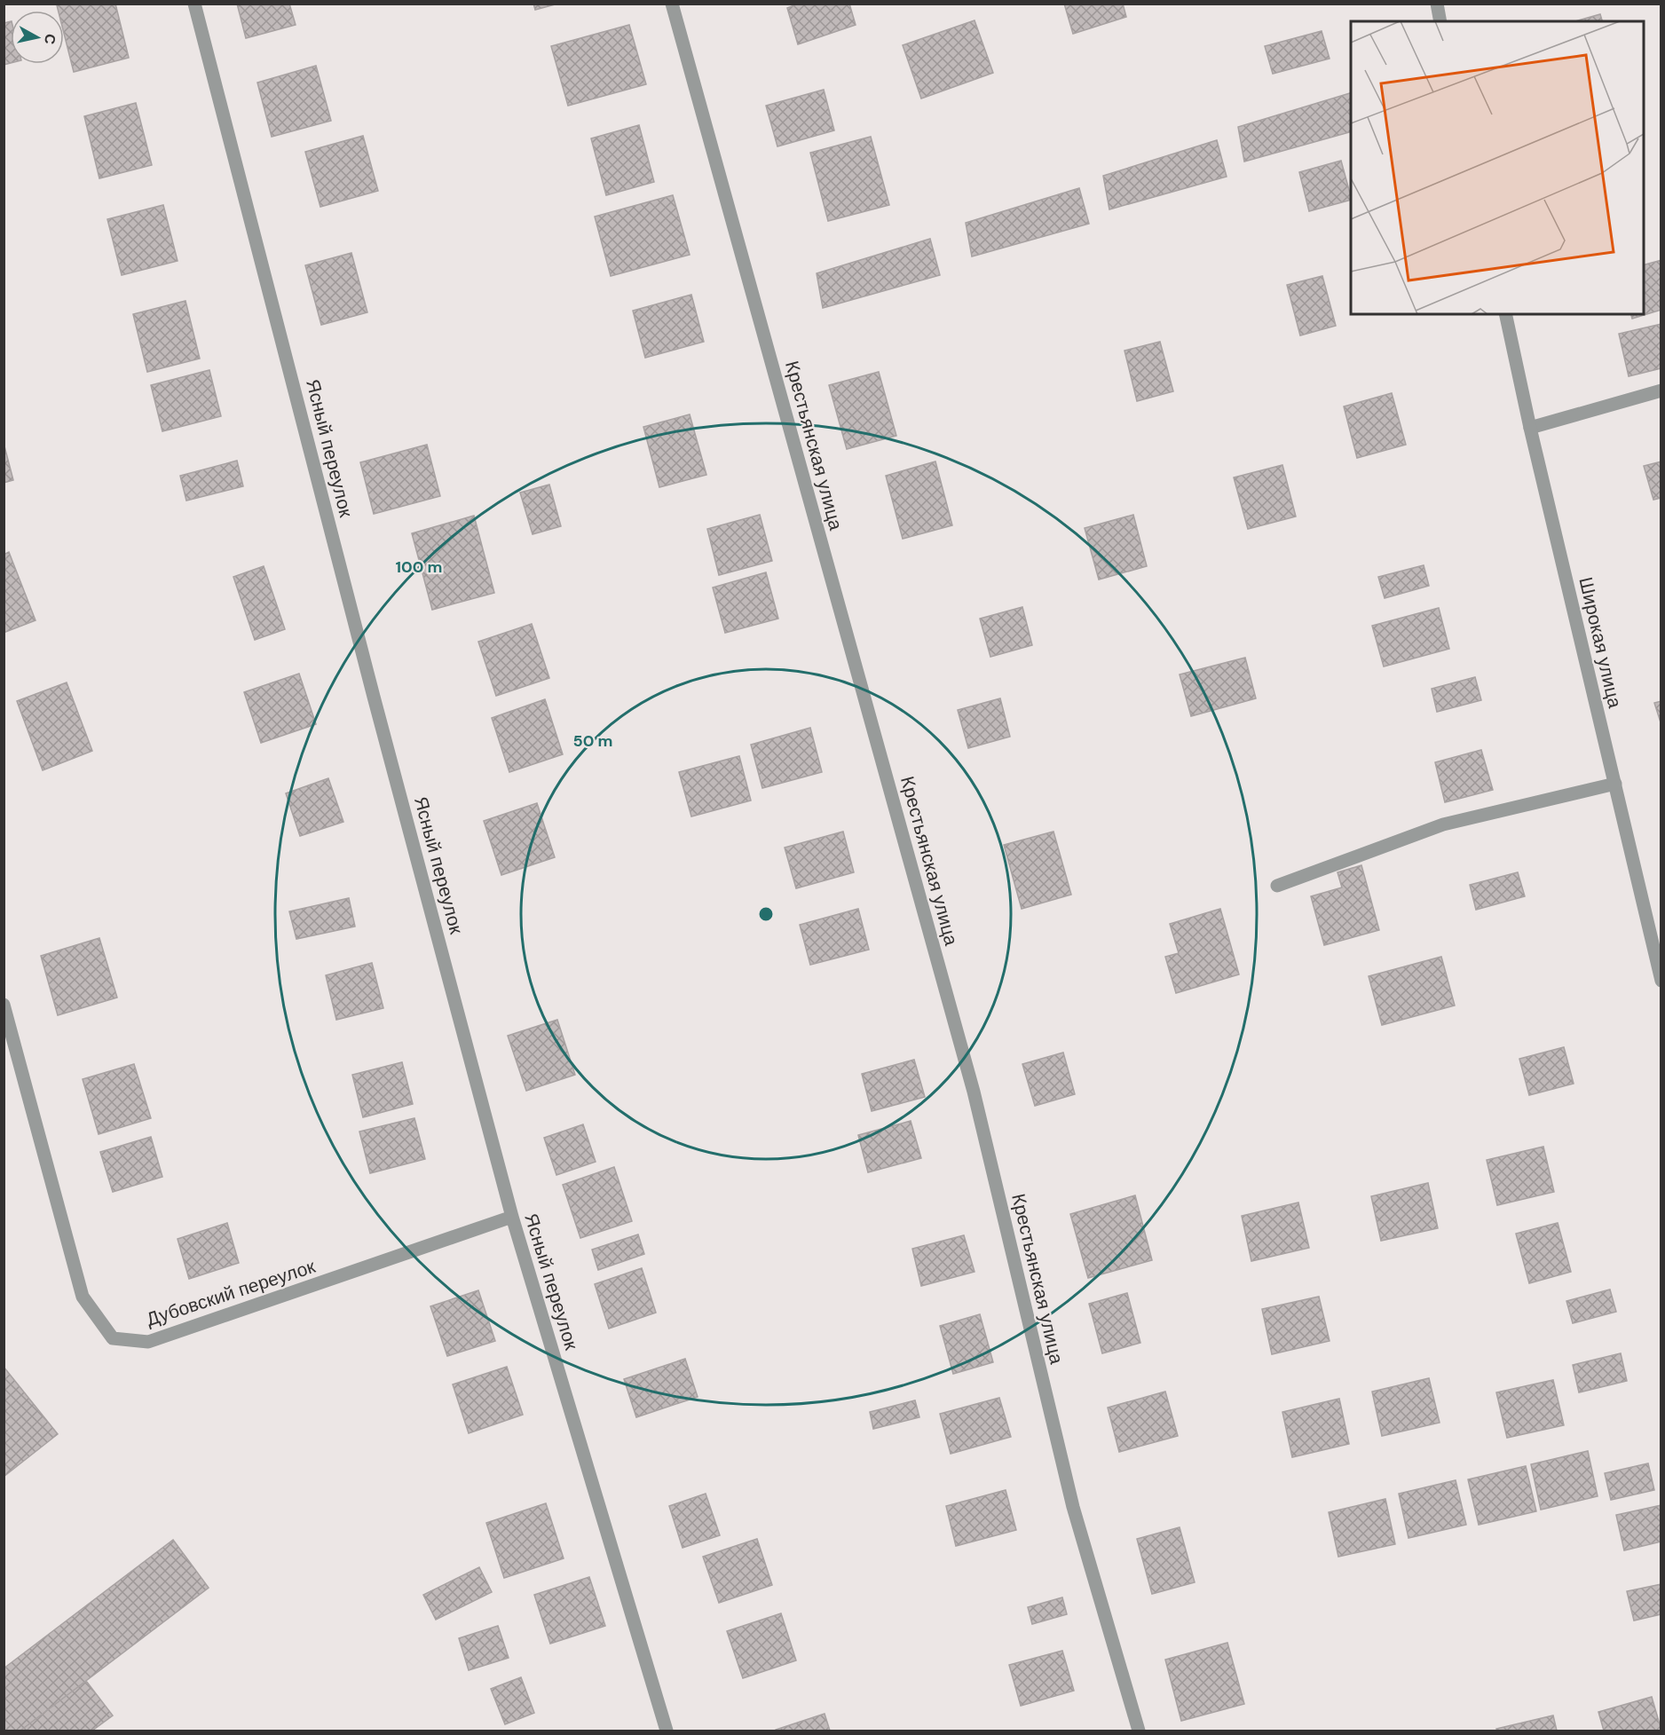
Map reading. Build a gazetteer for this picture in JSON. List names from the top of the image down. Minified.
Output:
{"streets":{"street":["Крестьянская улица","Ясный переулок","Широкая улица","Дубовский переулок"]},"crossings":[["Ясный переулок","Дубовский переулок"]],"north":"right","rings":["100 m","50 m"]}
